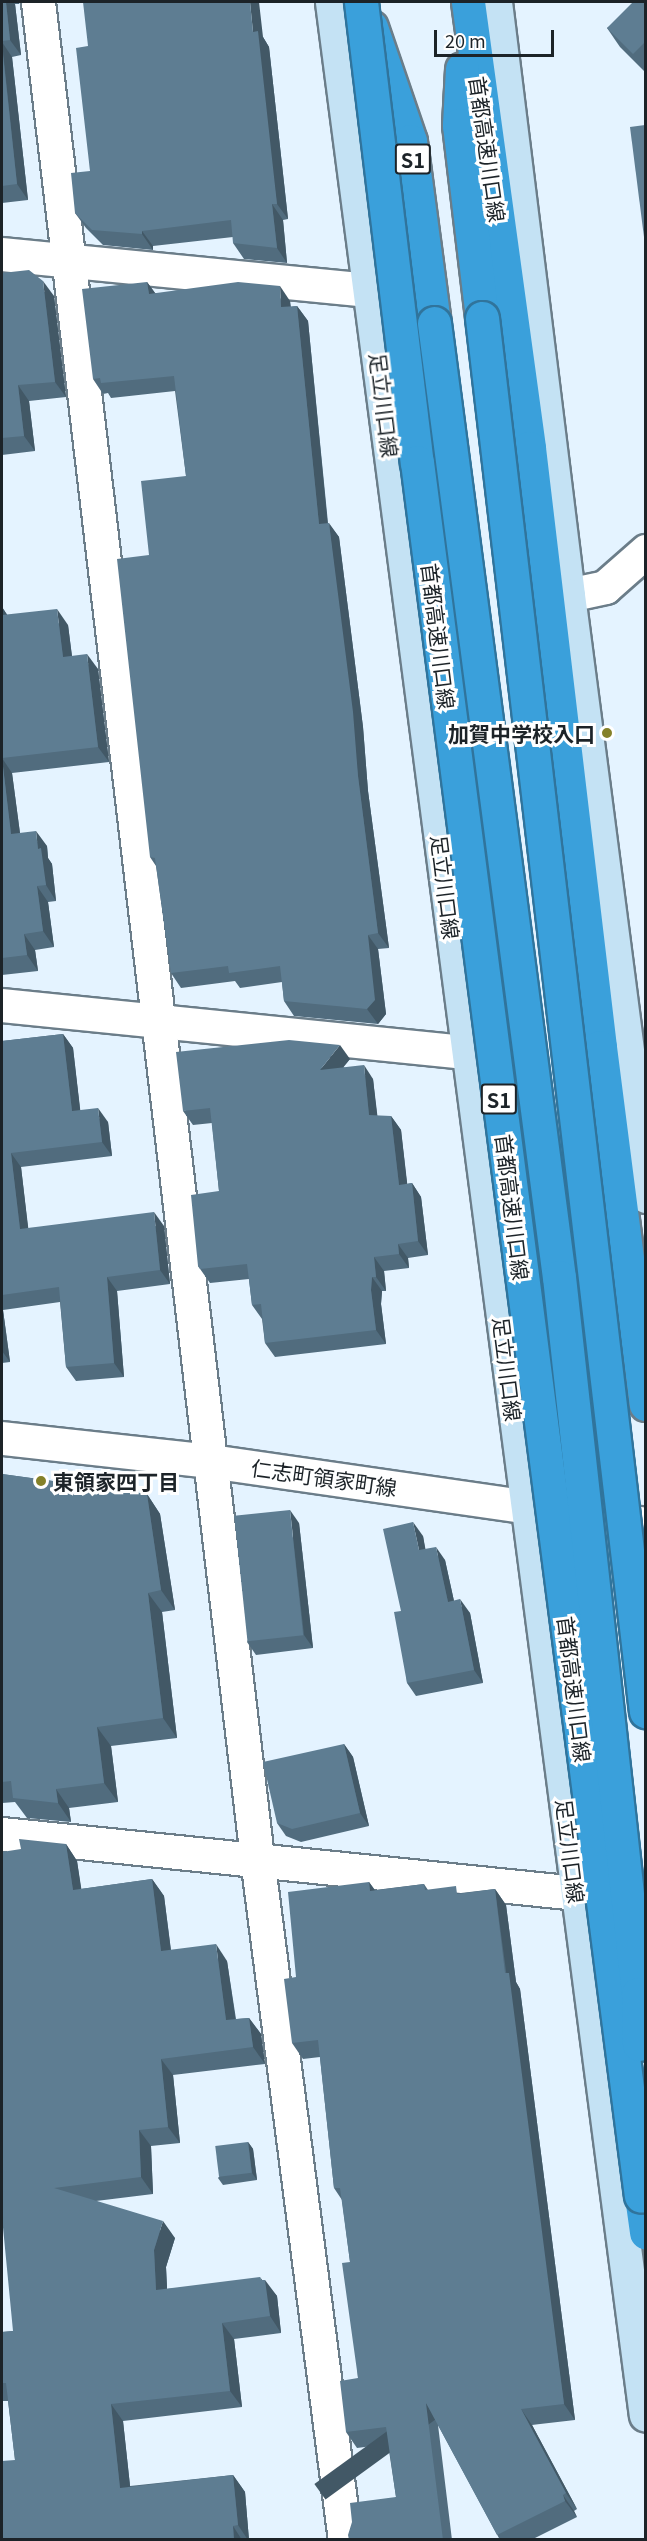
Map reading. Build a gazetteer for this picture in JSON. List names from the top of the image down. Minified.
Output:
{"streets":{"highway":["首都高速川口線","S1"],"main road":["足立川口線"],"street":["仁志町領家町線"]},"crossings":[["首都高速川口線","S1"],["足立川口線","仁志町領家町線"]],"places":["加賀中学校入口","東領家四丁目"],"scale_bar":"20 m"}
